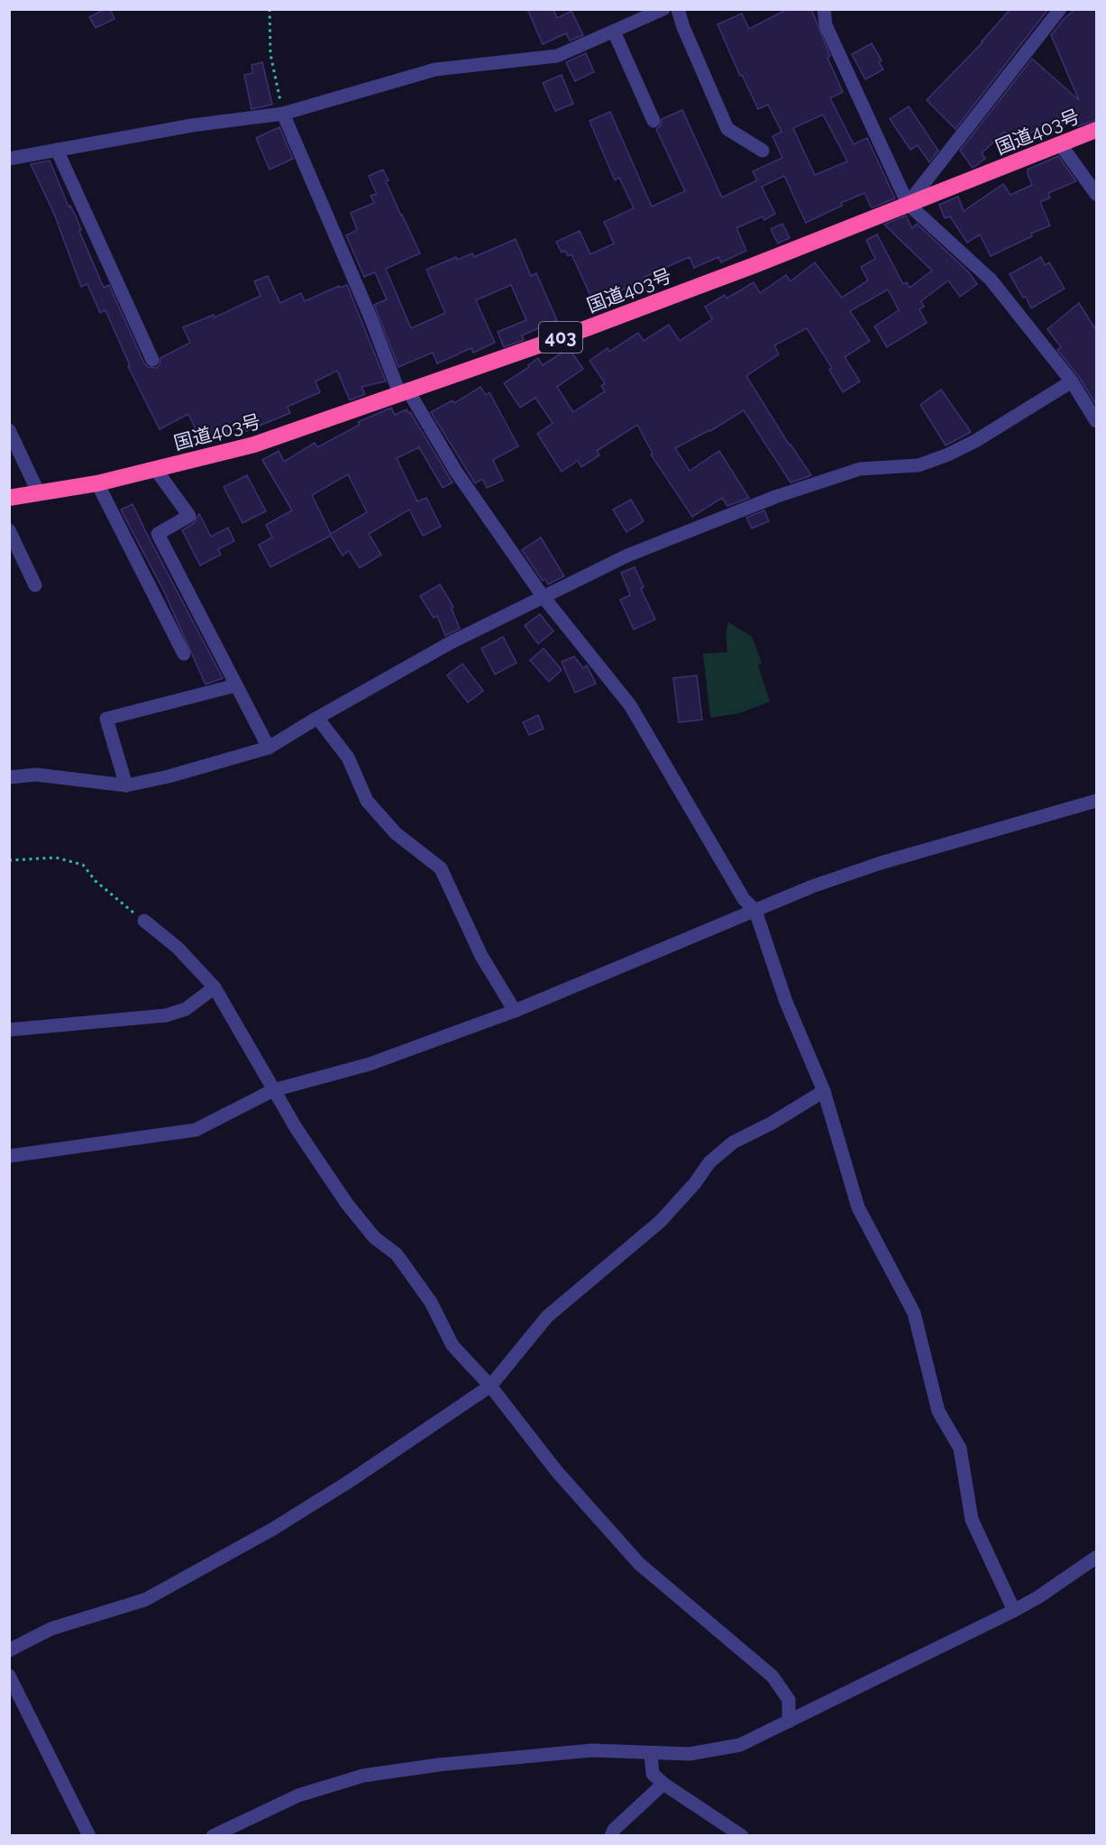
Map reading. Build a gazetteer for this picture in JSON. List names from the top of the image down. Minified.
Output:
{"streets":{"highway":["国道403号","403"]}}
